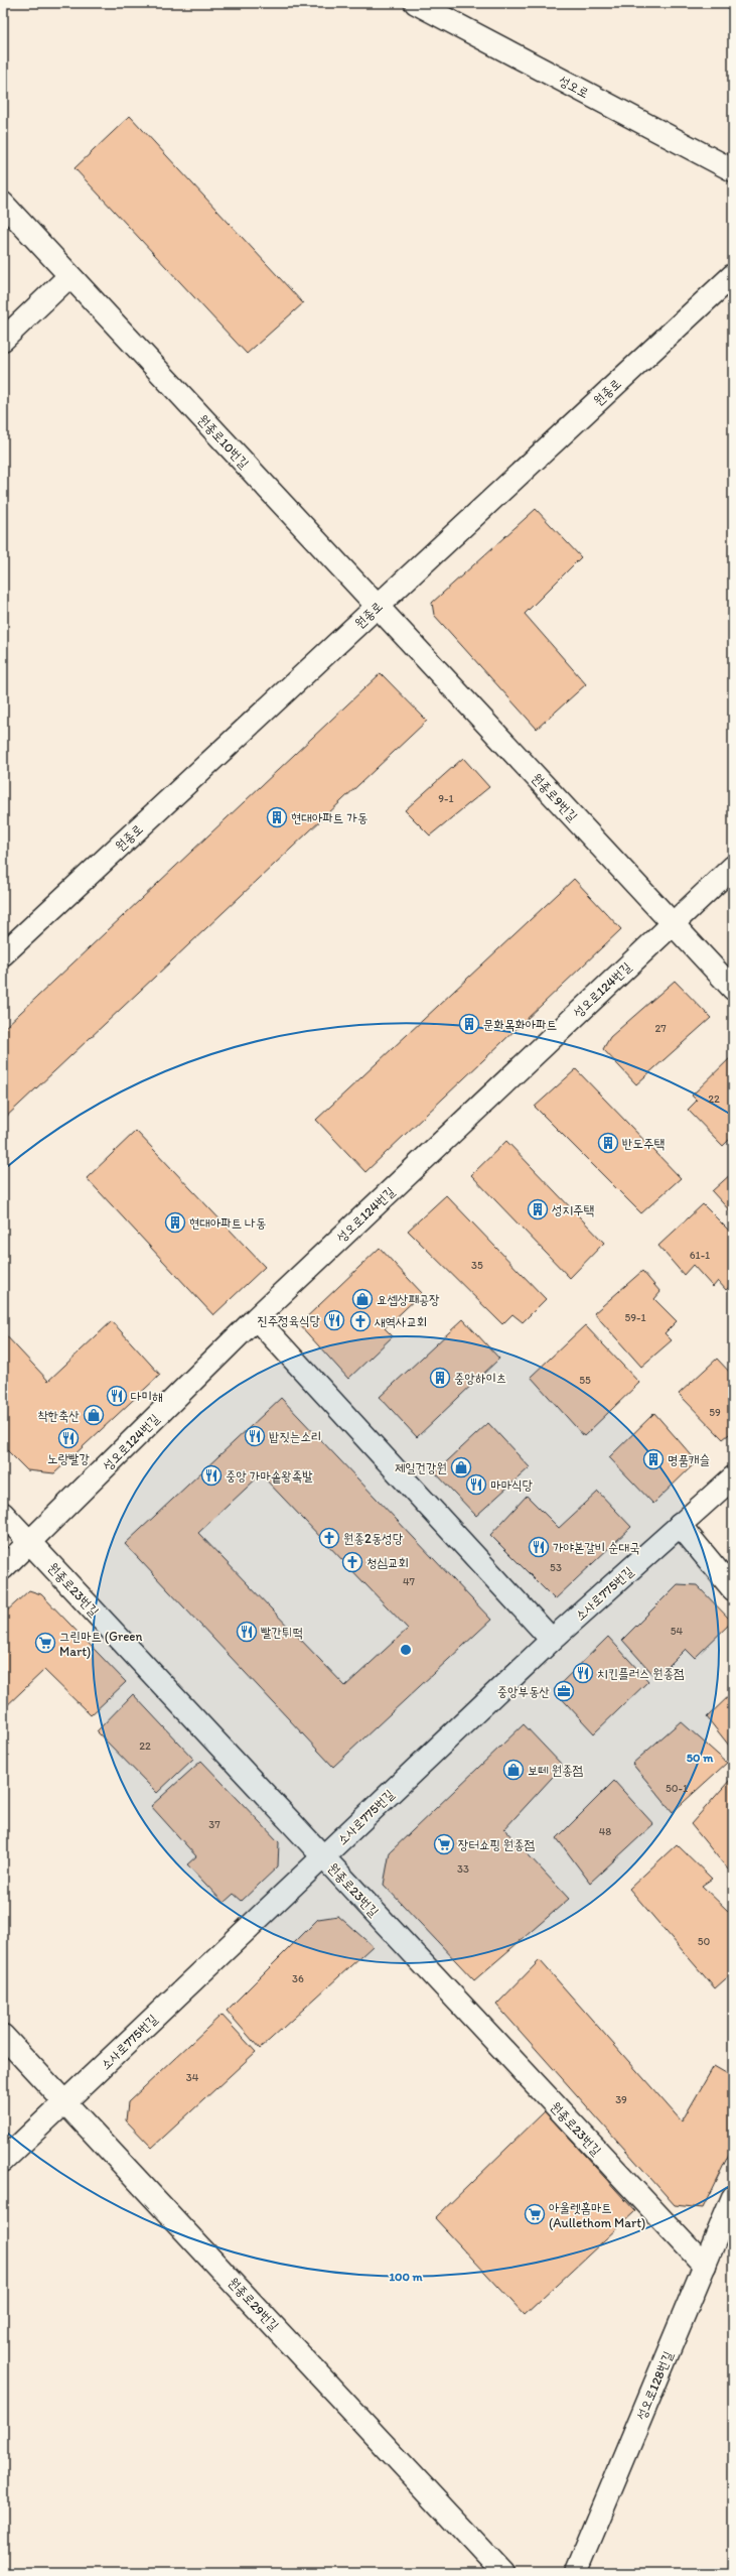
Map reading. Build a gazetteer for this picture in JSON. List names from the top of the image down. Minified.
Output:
{"streets":{"street":["성오로","원종로","원종로10번길","원종로9번길","성오로124번길","원종로23번길","소사로775번길","원종로29번길","성오로128번길"]},"crossings":[["원종로","원종로10번길"],["원종로","원종로9번길"],["원종로10번길","원종로9번길"],["원종로9번길","성오로124번길"],["성오로124번길","원종로23번길"],["원종로23번길","소사로775번길"],["원종로23번길","성오로128번길"],["소사로775번길","원종로29번길"]],"places":{"building":["현대아파트 가동","문화목화아파트","반도주택","성지주택","현대아파트 나동","중앙하이츠","명품캐슬"],"shop":["요셉상패공장","착한축산","제일건강원","보떼 원종점"],"restaurant":["진주정육식당","다미해","밥짓는소리","노랑빨강","중앙 가마솥왕족발","마마식당","가야본갈비 순대국","빨간튀떡","치킨플러스 원종점"],"church":["새역사교회","원종2동성당","청심교회"],"supermarket":["그린마트 (Green Mart)","장터쇼핑 원종점","아울렛홈마트 (Aullethom Mart)"],"office":["중앙부동산"]},"house_numbers":["9-1","27","22","61-1","35","59-1","55","59","53","47","54","22","50-1","37","48","33","50","36","34","39"],"rings":["50 m","100 m"]}
